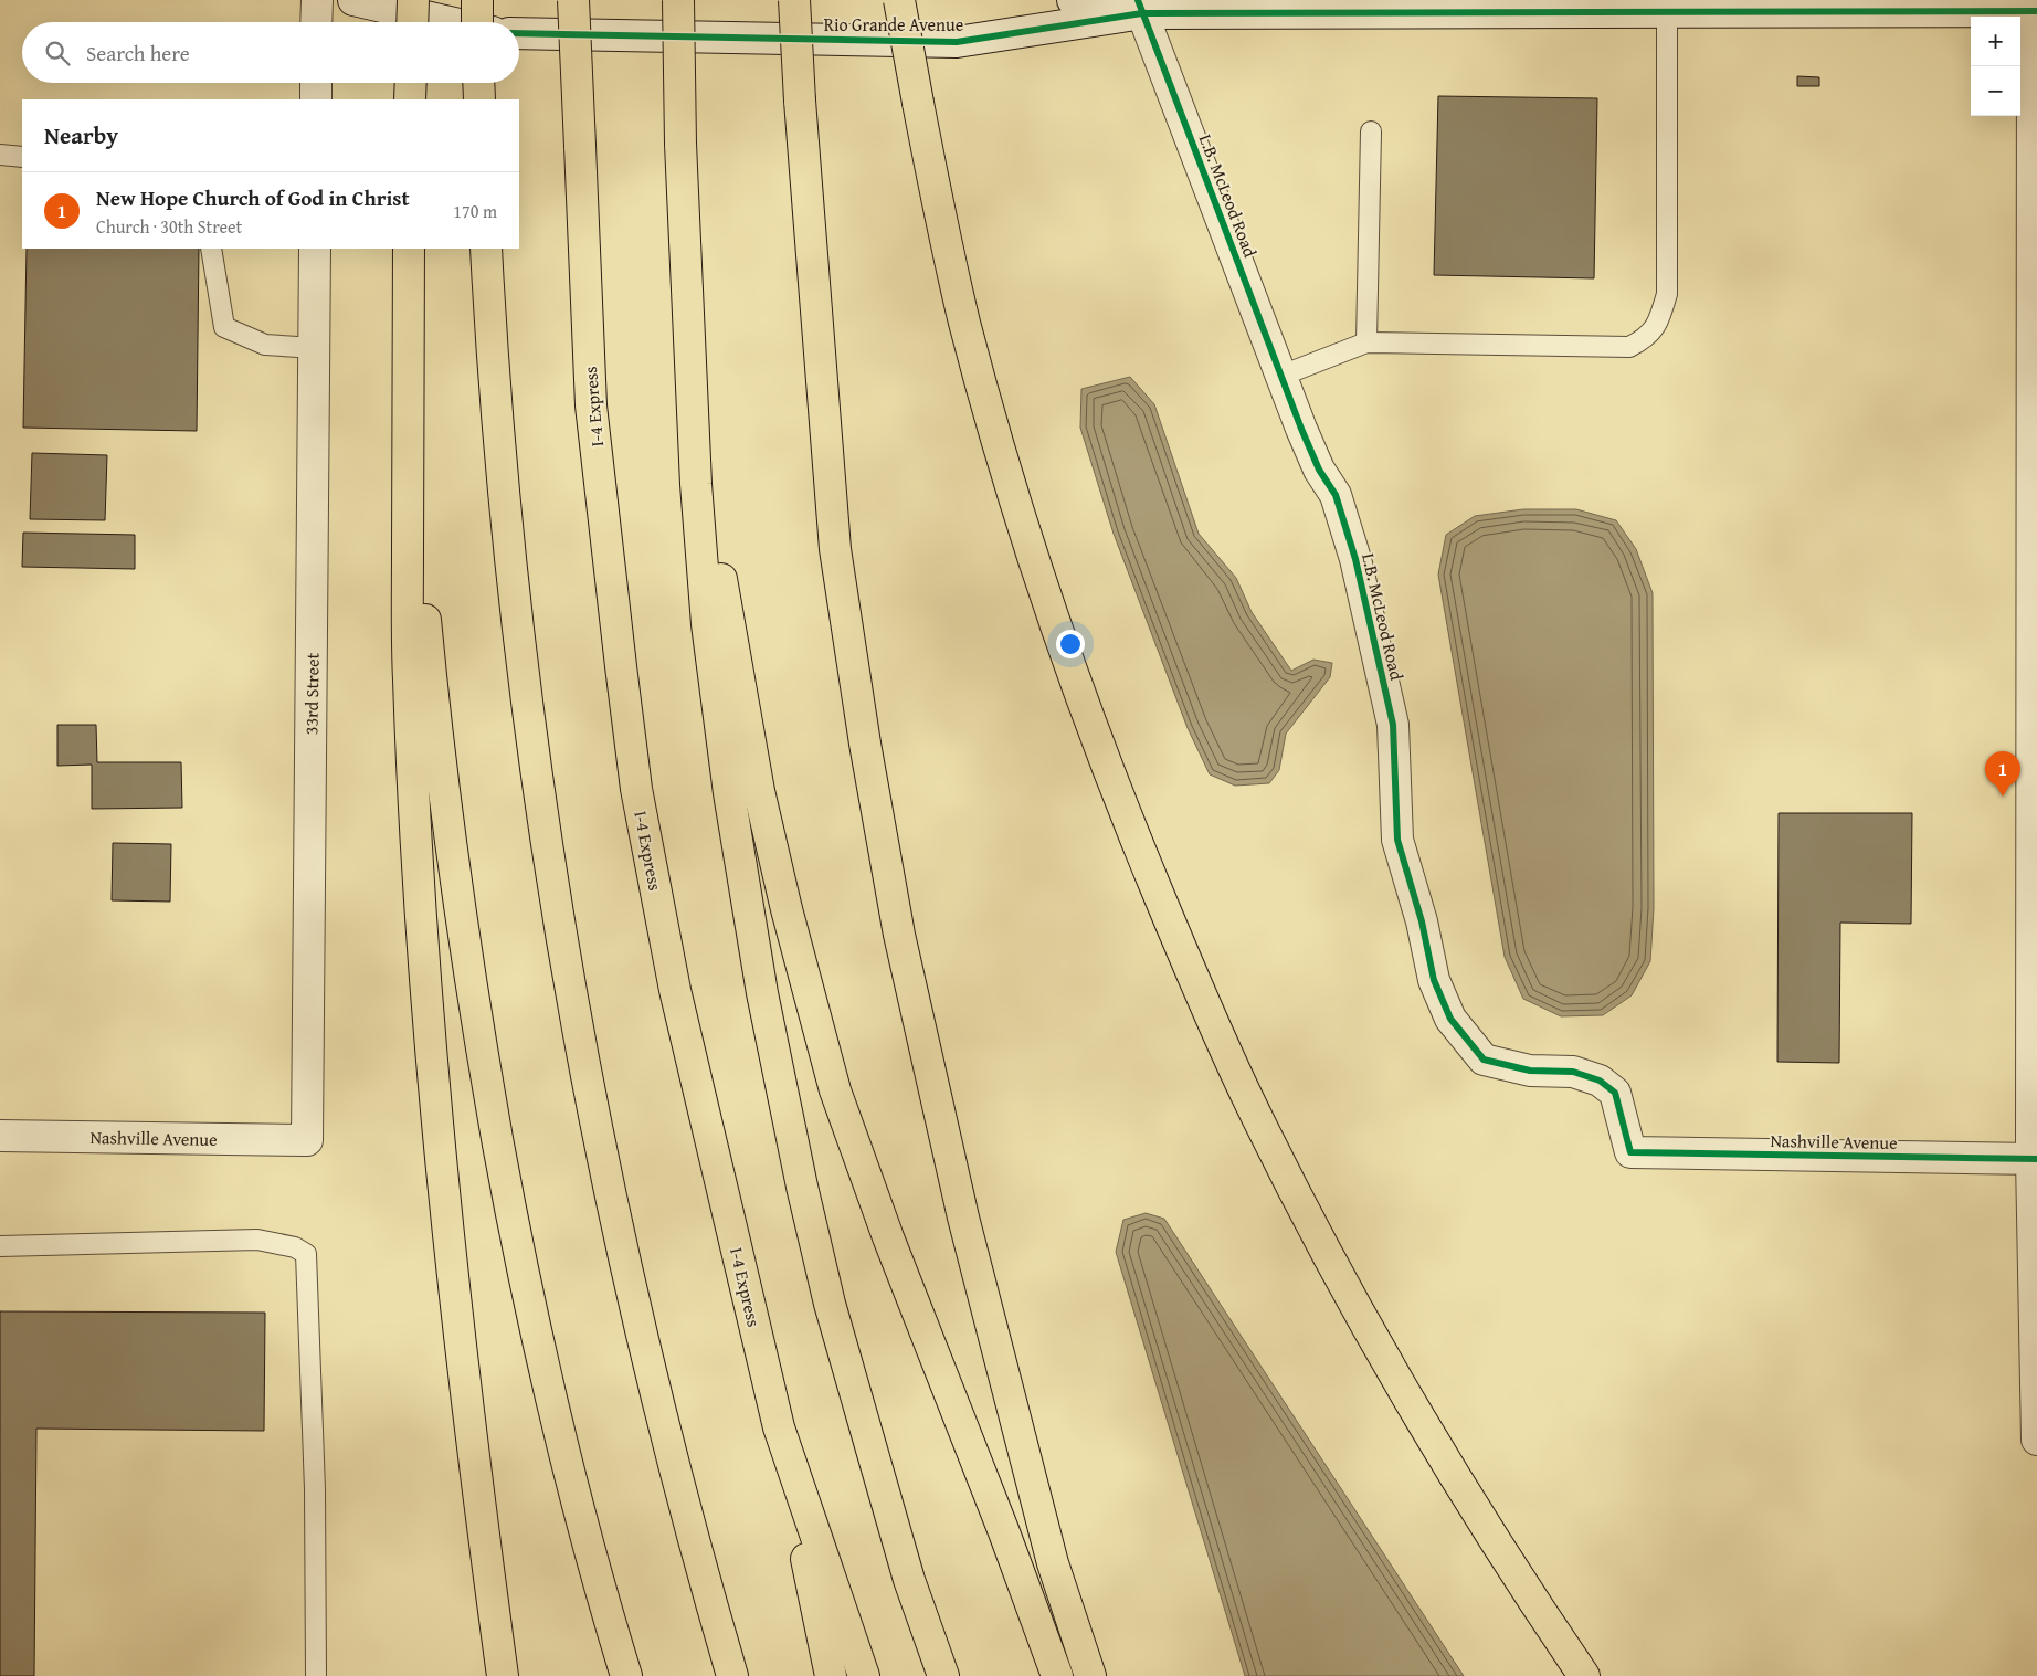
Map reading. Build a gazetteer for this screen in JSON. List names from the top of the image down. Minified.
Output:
{"streets":{"highway":["I-4 Express"],"street":["Rio Grande Avenue","L.B. McLeod Road","33rd Street","Nashville Avenue"]},"crossings":[["Rio Grande Avenue","L.B. McLeod Road"],["L.B. McLeod Road","Nashville Avenue"],["33rd Street","Nashville Avenue"]],"page":{"map_buttons":["+","−"],"search":"Search here","heading":"Nearby","list":[{"mark":"1","name":"New Hope Church of God in Christ","note":"Church · 30th Street","value":"170 m"}],"pins":"1"}}
